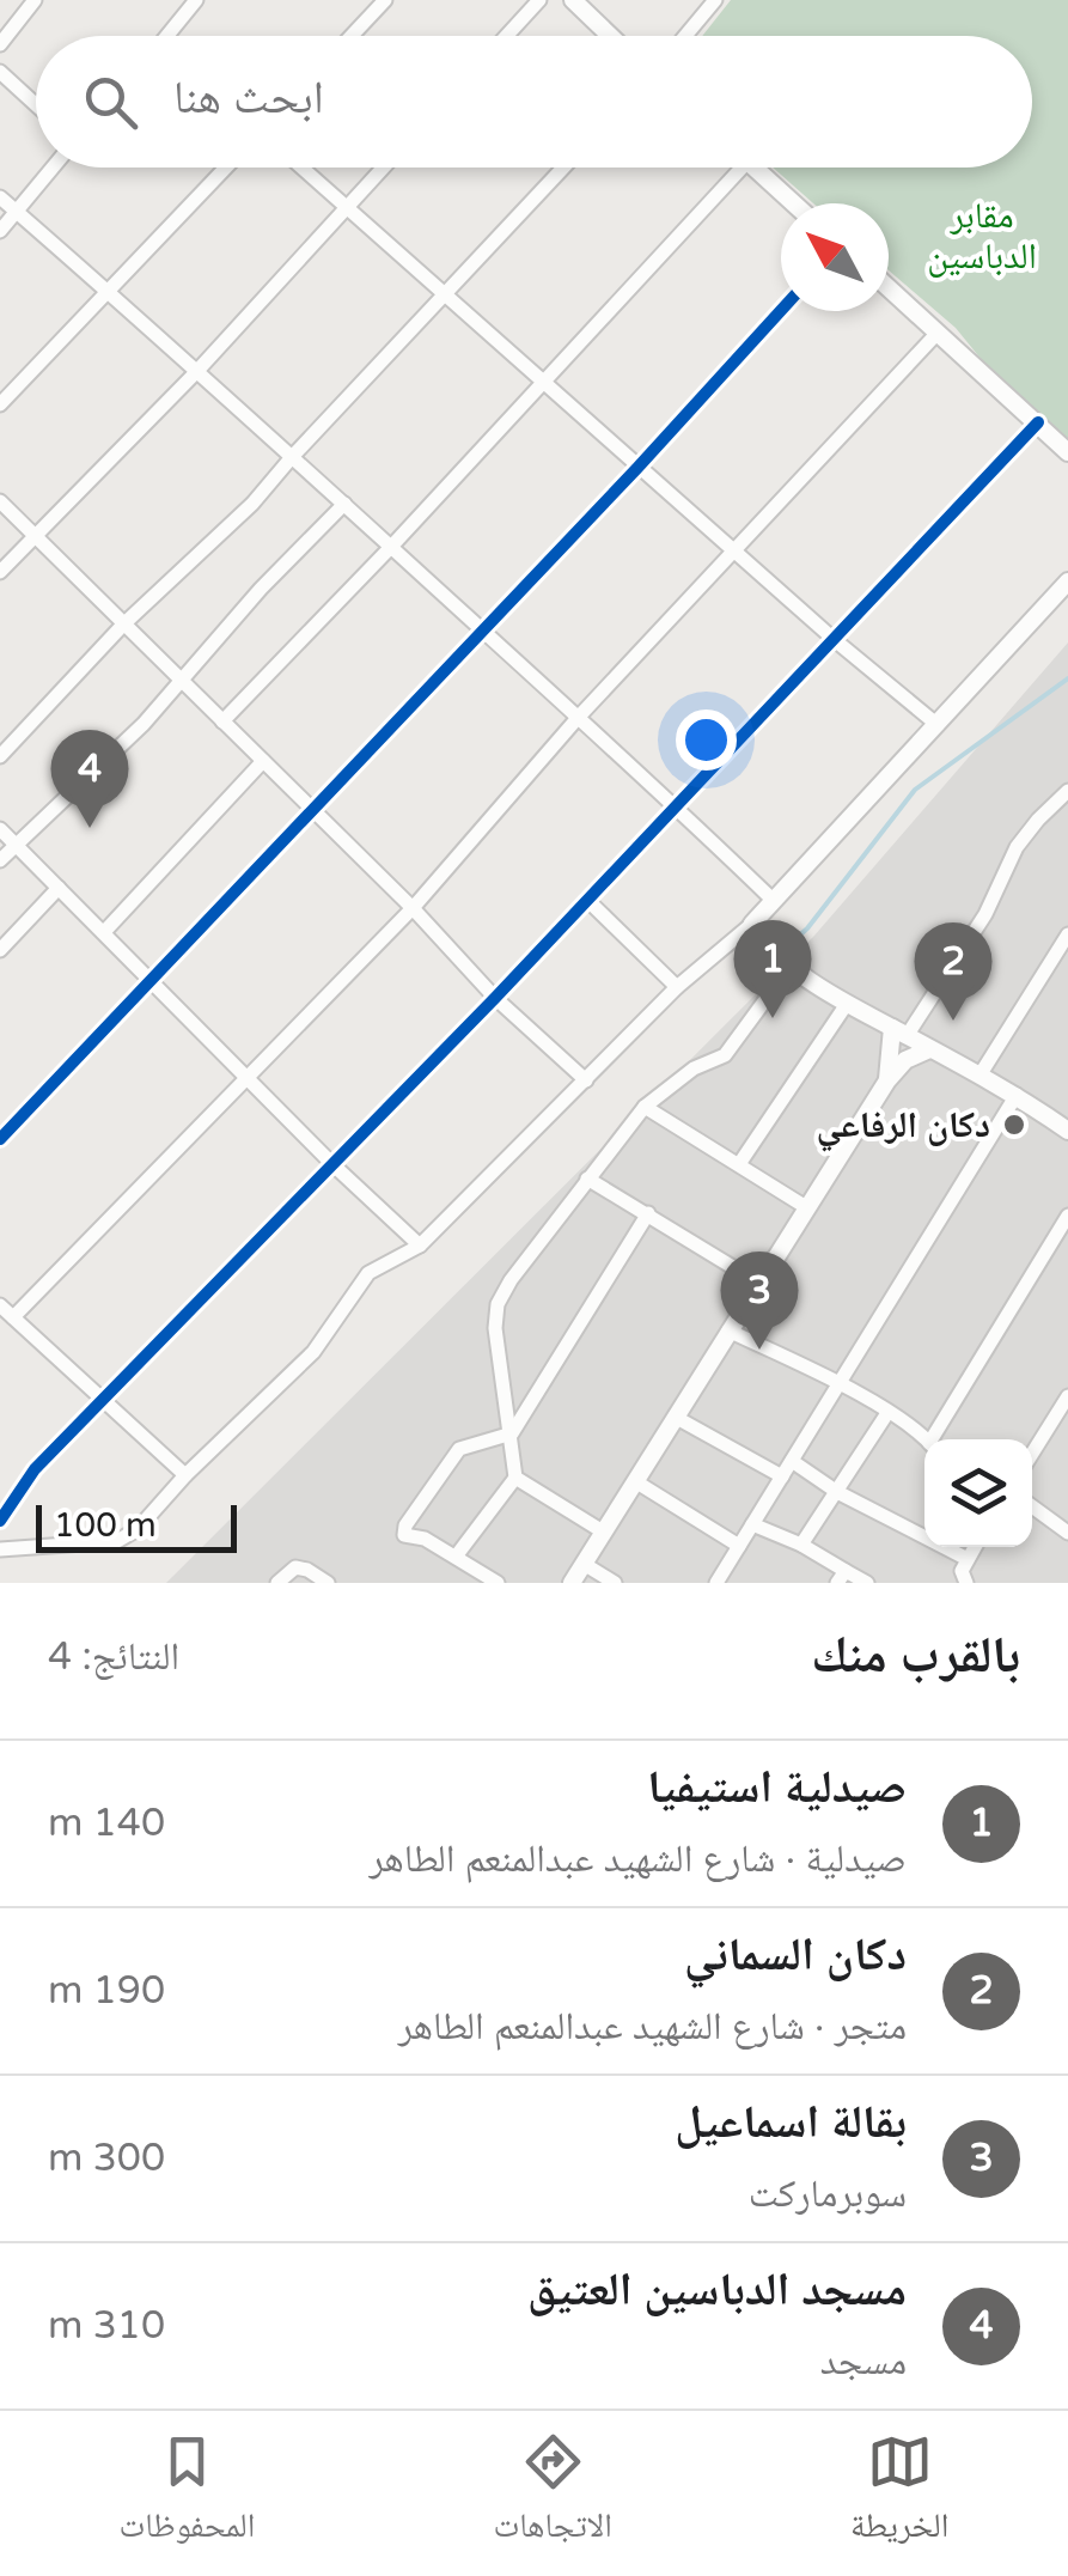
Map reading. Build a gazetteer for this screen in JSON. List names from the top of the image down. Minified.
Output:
{"parks":["مقابر الدباسين"],"places":["دكان الرفاعي"],"scale_bar":"100 m","north":"top left","page":{"search":"ابحث هنا","pins":["4","1","2","3"],"scale":"100 m","heading":["بالقرب منك","النتائج: 4"],"list":[{"mark":"1","name":"صيدلية استيفيا","note":"صيدلية · شارع الشهيد عبدالمنعم الطاهر","value":"140 m"},{"mark":"2","name":"دكان السماني","note":"متجر · شارع الشهيد عبدالمنعم الطاهر","value":"190 m"},{"mark":"3","name":"بقالة اسماعيل","note":"سوبرماركت","value":"300 m"},{"mark":"4","name":"مسجد الدباسين العتيق","note":"مسجد","value":"310 m"}],"nav":["الخريطة","الاتجاهات","المحفوظات"]}}
